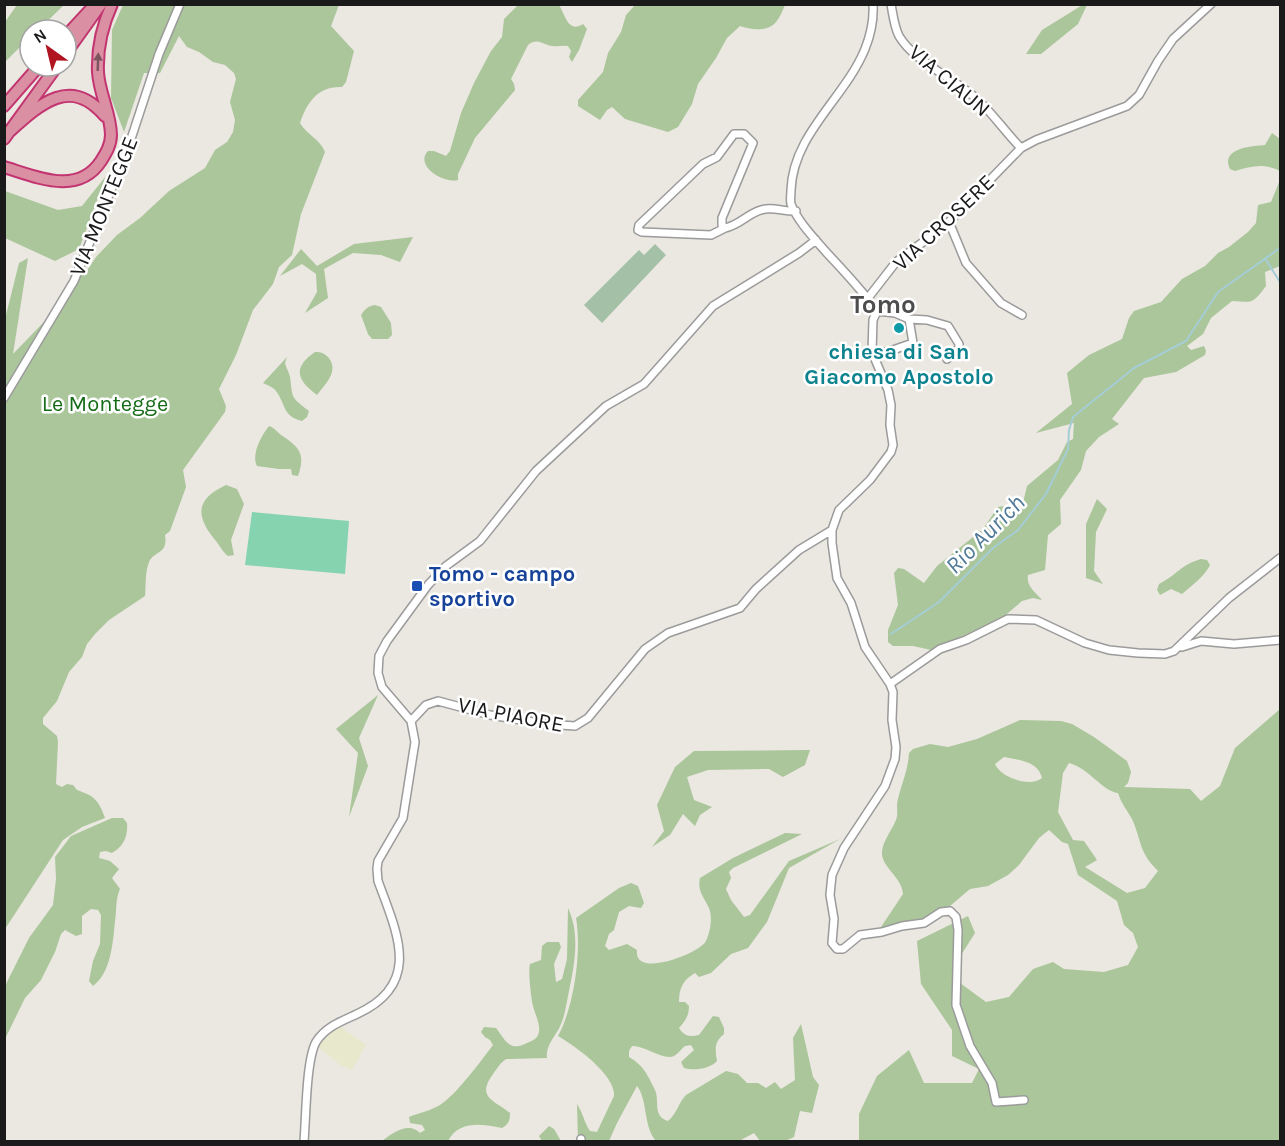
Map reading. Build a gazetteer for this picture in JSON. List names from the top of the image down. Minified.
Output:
{"streets":{"street":["VIA CIAUN","VIA MONTEGGE","VIA CROSERE","VIA PIAORE"]},"crossings":[["VIA CIAUN","VIA CROSERE"]],"districts":["Tomo"],"water":["Rio Aurich"],"parks":["Le Montegge"],"places":{"other":["chiesa di San Giacomo Apostolo"],"transit":["Tomo - campo sportivo"]},"north":"top left"}
